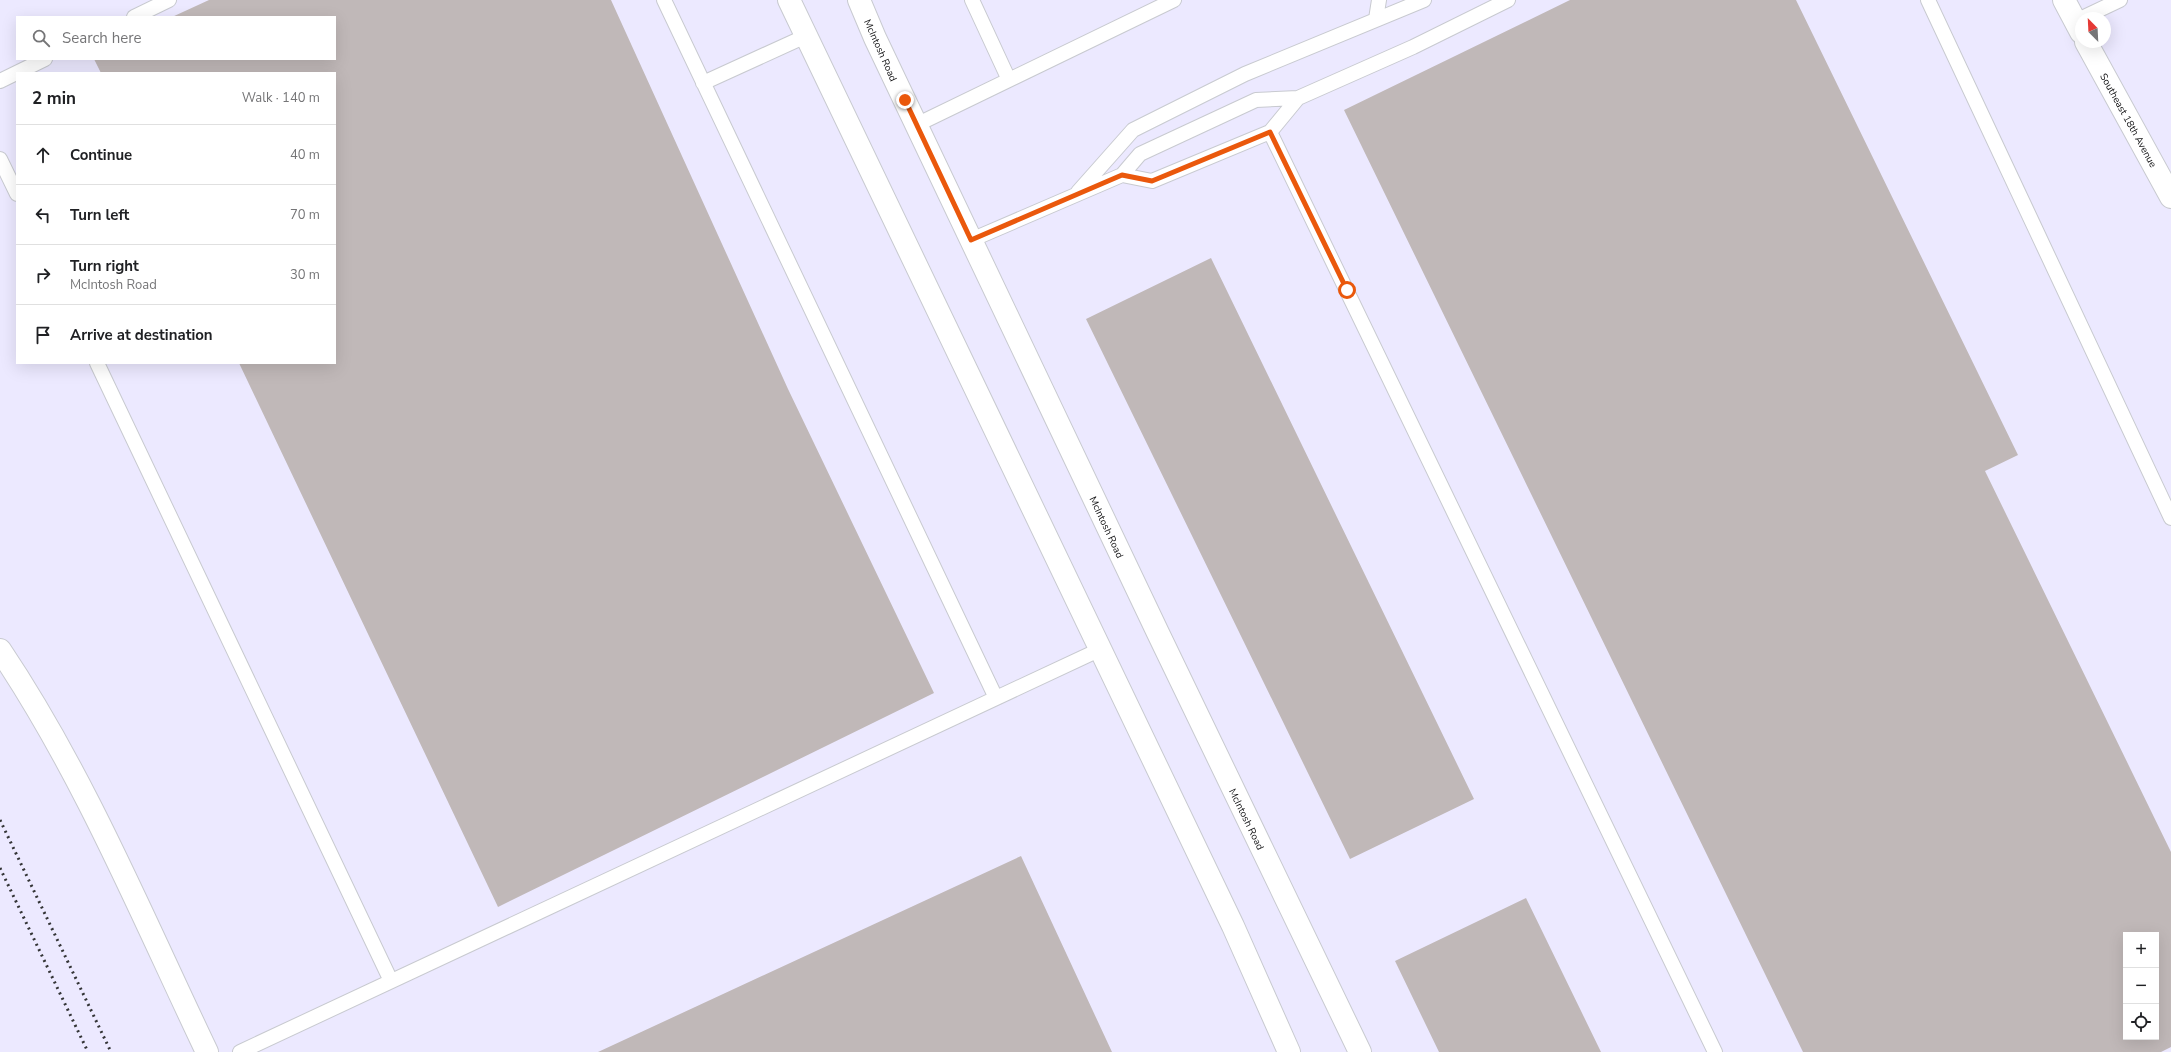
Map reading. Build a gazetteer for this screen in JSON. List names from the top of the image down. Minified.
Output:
{"streets":{"street":["McIntosh Road","Southeast 18th Avenue"]},"north":"top left","page":{"search":"Search here","heading":["2 min","Walk · 140 m"],"list":[["Continue","40 m"],["Turn left","70 m"],["Turn right","McIntosh Road","30 m"],"Arrive at destination"],"map_buttons":["+","−"]}}
